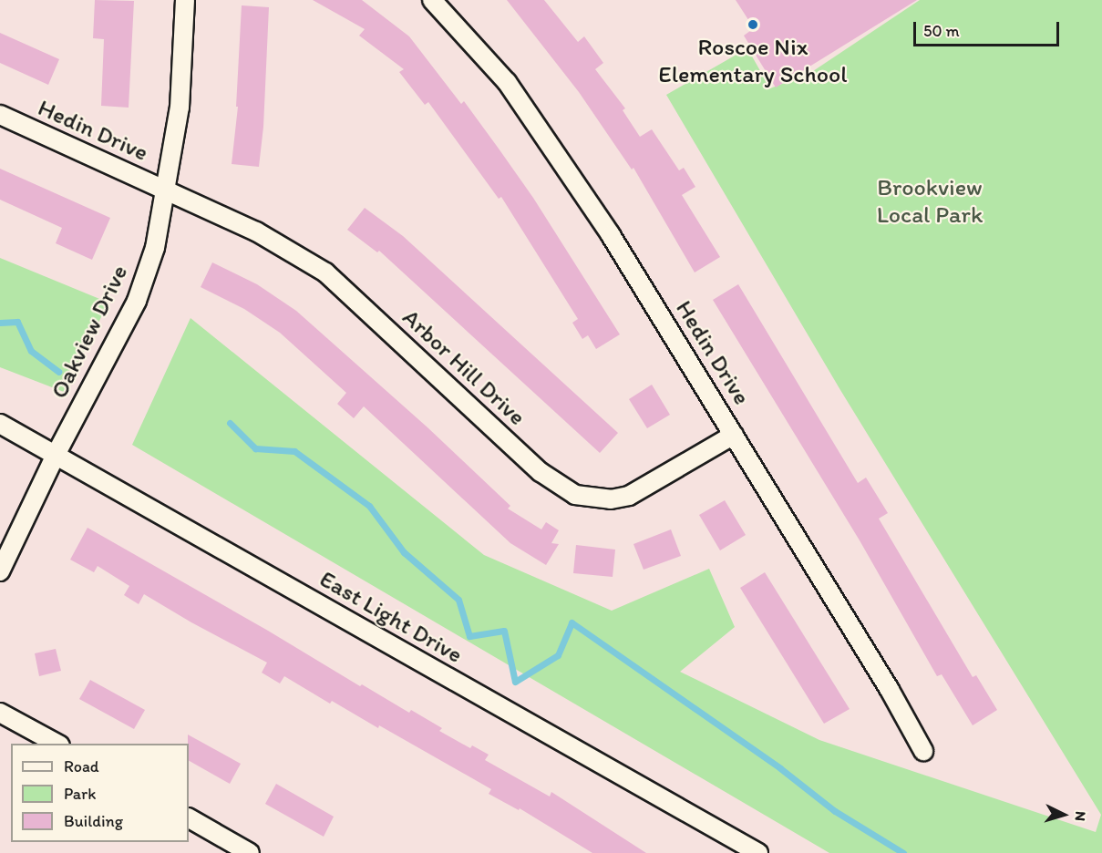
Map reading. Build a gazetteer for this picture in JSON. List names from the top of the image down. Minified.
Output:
{"streets":{"street":["Hedin Drive","Oakview Drive","Arbor Hill Drive","East Light Drive"]},"crossings":[["Hedin Drive","Oakview Drive"],["Hedin Drive","Arbor Hill Drive"],["Oakview Drive","Arbor Hill Drive"],["Oakview Drive","East Light Drive"]],"parks":["Brookview Local Park"],"places":["Roscoe Nix Elementary School"],"legend":["Road","Park","Building"],"scale_bar":"50 m","north":"right"}
